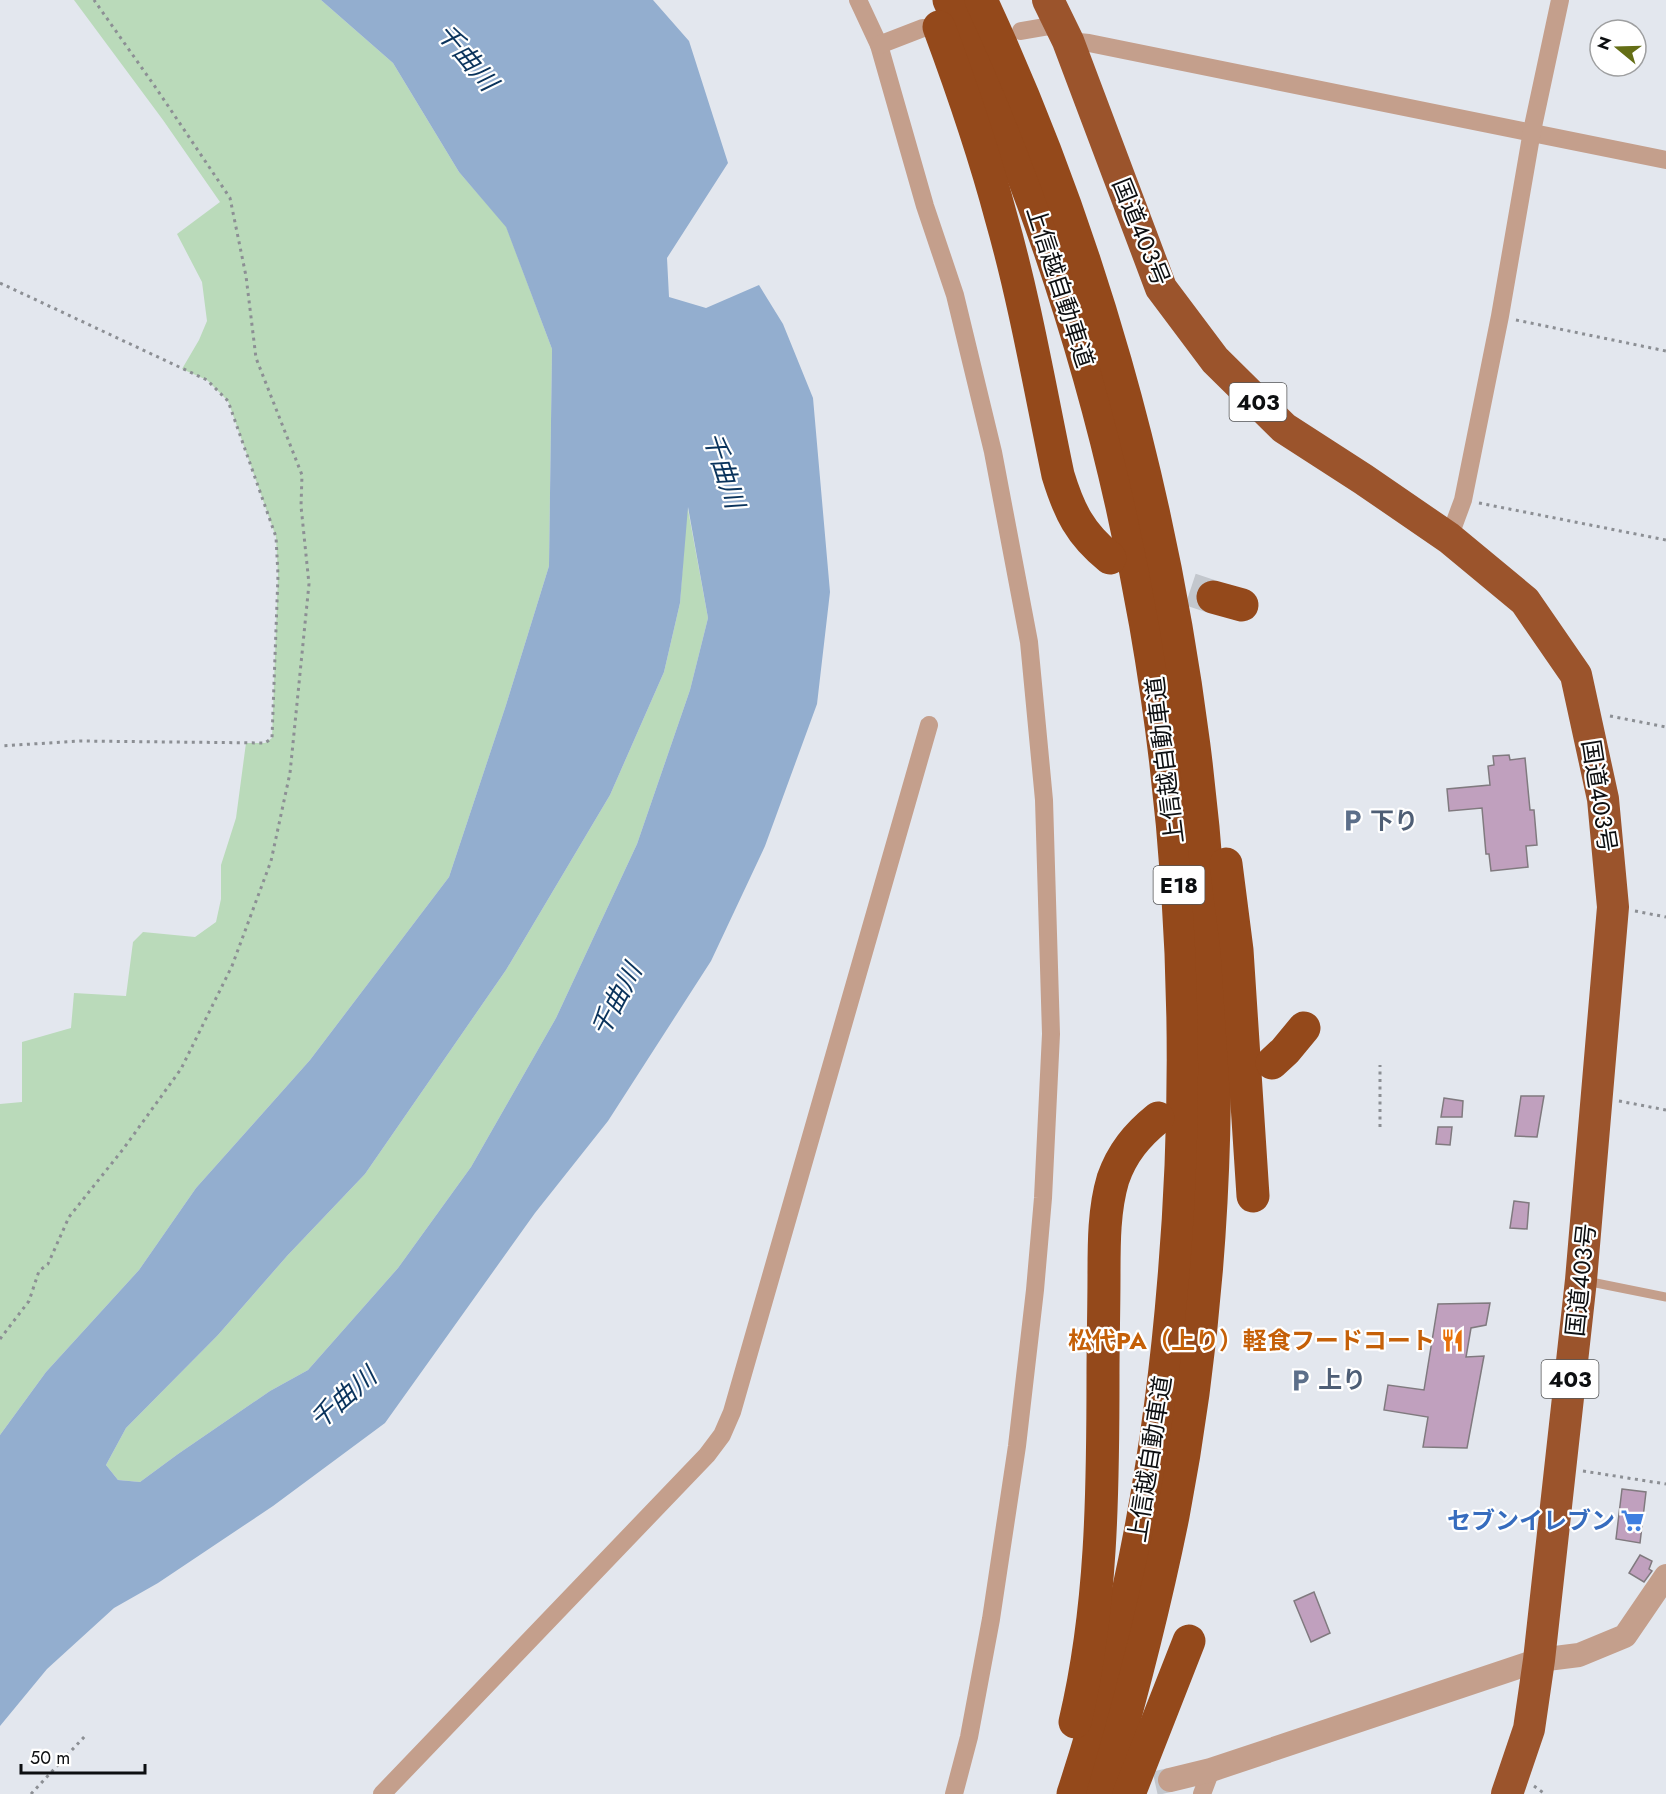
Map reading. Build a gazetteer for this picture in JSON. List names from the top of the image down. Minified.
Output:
{"streets":{"highway":["国道403号","上信越自動車道","403","E18"]},"water":["千曲川"],"places":{"parking":["下り","上り"],"restaurant":["松代PA（上り）軽食フードコート"],"supermarket":["セブンイレブン"]},"scale_bar":"50 m","north":"left"}
